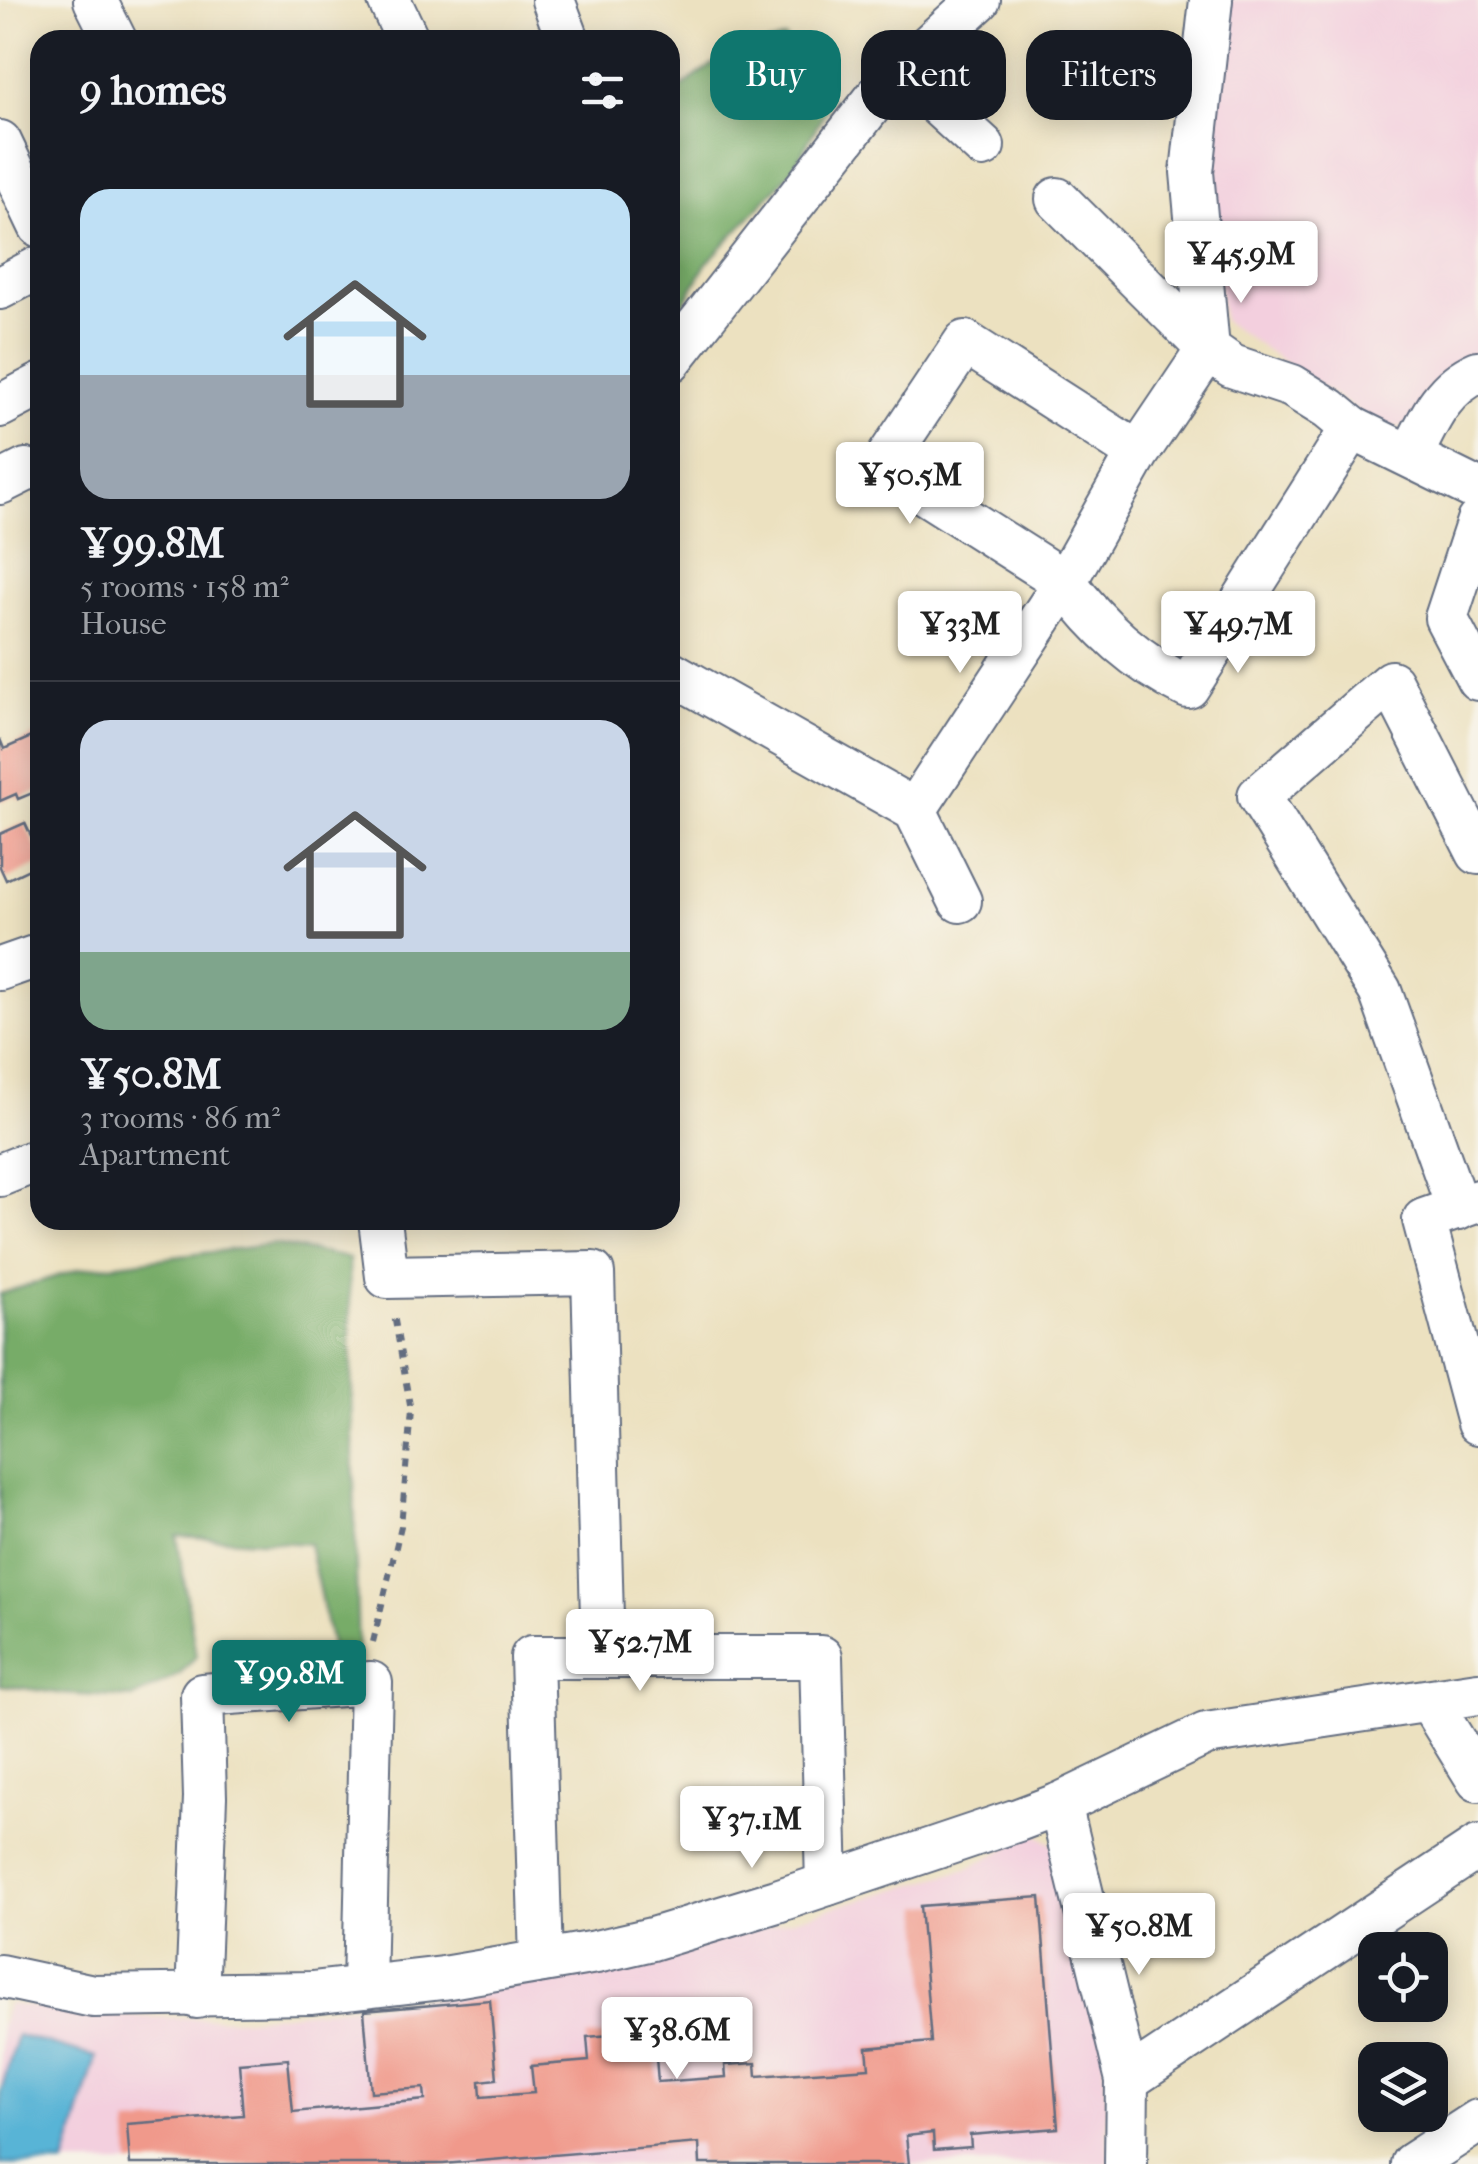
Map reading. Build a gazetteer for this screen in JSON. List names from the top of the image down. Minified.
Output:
{"page":{"chip":["Buy","Rent","Filters"],"heading":"9 homes","list":[{"name":"¥99.8M","note":"5 rooms · 158 m² · House"},{"name":"¥50.8M","note":"3 rooms · 86 m² · Apartment"}],"price":["¥45.9M","¥50.5M","¥33M","¥49.7M","¥52.7M","¥99.8M","¥37.1M","¥50.8M","¥38.6M"]}}
